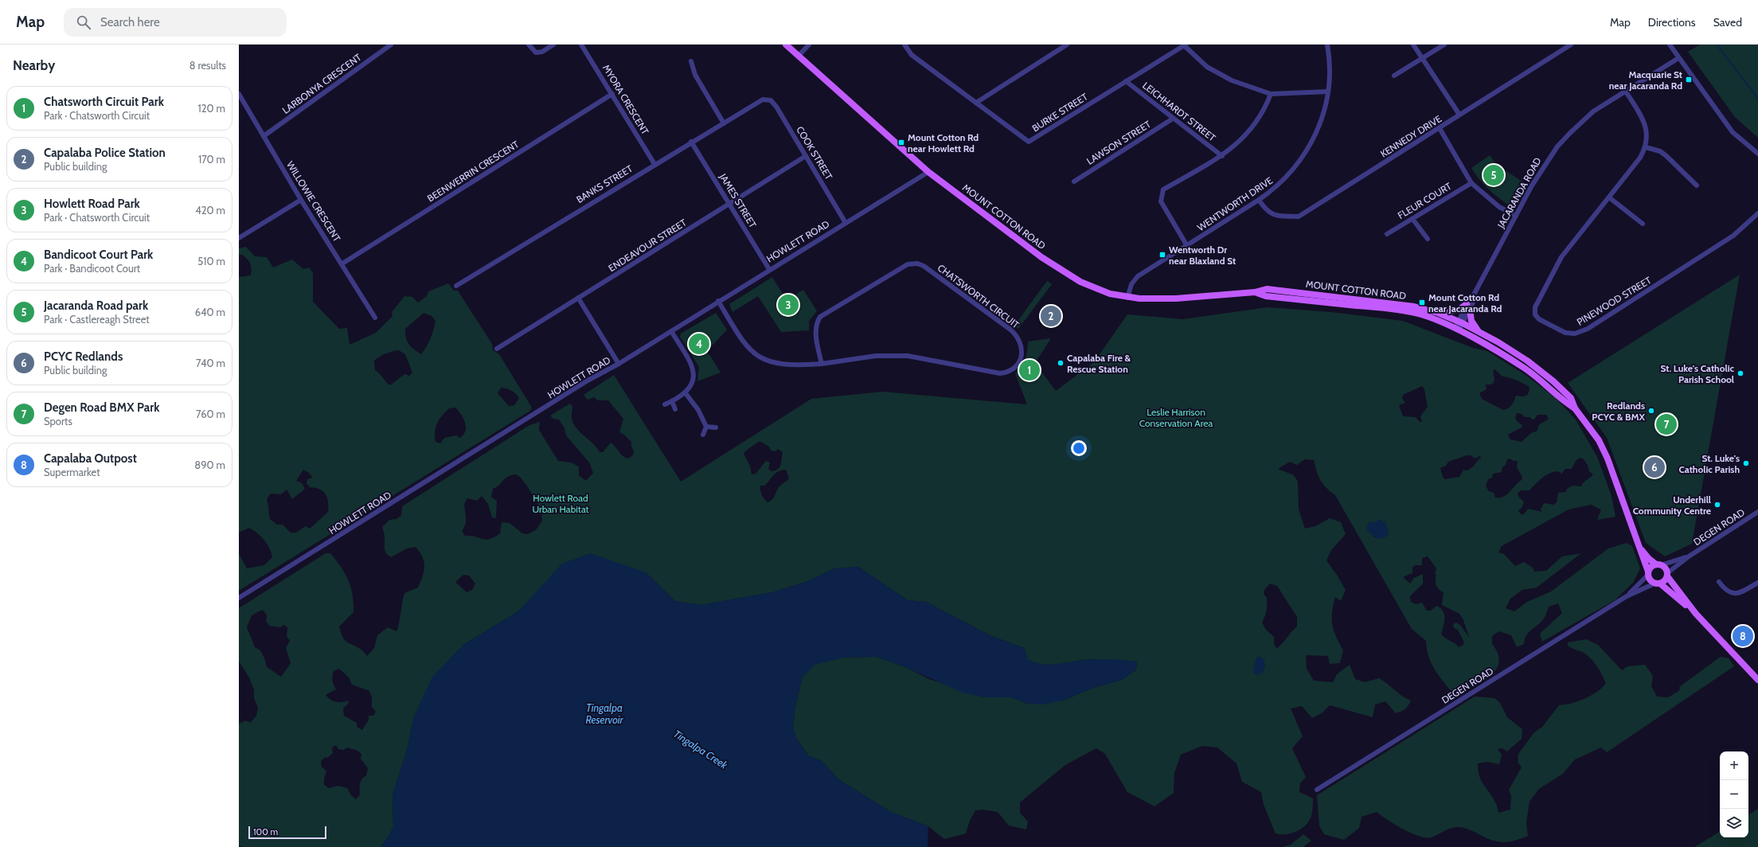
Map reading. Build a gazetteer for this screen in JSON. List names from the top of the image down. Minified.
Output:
{"streets":{"main road":["MOUNT COTTON ROAD"],"street":["LARBONYA CRESCENT","MYORA CRESCENT","LEICHHARDT STREET","BURKE STREET","KENNEDY DRIVE","LAWSON STREET","COOK STREET","BEENWERRIN CRESCENT","BANKS STREET","JACARANDA ROAD","JAMES STREET","FLEUR COURT","WILLOWIE CRESCENT","WENTWORTH DRIVE","HOWLETT ROAD","ENDEAVOUR STREET","CHATSWORTH CIRCUIT","PINEWOOD STREET","DEGEN ROAD"]},"crossings":[["LARBONYA CRESCENT","WILLOWIE CRESCENT"],["MYORA CRESCENT","BEENWERRIN CRESCENT"],["MYORA CRESCENT","BANKS STREET"],["LEICHHARDT STREET","BURKE STREET"],["LEICHHARDT STREET","LAWSON STREET"],["KENNEDY DRIVE","WENTWORTH DRIVE"],["COOK STREET","BANKS STREET"],["COOK STREET","HOWLETT ROAD"],["COOK STREET","ENDEAVOUR STREET"],["BEENWERRIN CRESCENT","WILLOWIE CRESCENT"],["BANKS STREET","JAMES STREET"],["JACARANDA ROAD","MOUNT COTTON ROAD"],["JACARANDA ROAD","PINEWOOD STREET"],["JAMES STREET","HOWLETT ROAD"],["JAMES STREET","ENDEAVOUR STREET"],["WENTWORTH DRIVE","MOUNT COTTON ROAD"],["MOUNT COTTON ROAD","HOWLETT ROAD"],["MOUNT COTTON ROAD","DEGEN ROAD"],["HOWLETT ROAD","CHATSWORTH CIRCUIT"]],"water":["Tingalpa Reservoir","Tingalpa Creek"],"parks":["Leslie Harrison Conservation Area","Howlett Road Urban Habitat"],"places":{"transit":["Macquarie St near Jacaranda Rd","Mount Cotton Rd near Howlett Rd","Wentworth Dr near Blaxland St","Mount Cotton Rd near Jacaranda Rd"],"other":["Capalaba Fire & Rescue Station","St. Luke's Catholic Parish School","Redlands PCYC & BMX","St. Luke's Catholic Parish","Underhill Community Centre"]},"scale_bar":"100 m","page":{"header":"Map","search":"Search here","nav":["Map","Directions","Saved"],"heading":["Nearby","8 results"],"list":[{"mark":"1","name":"Chatsworth Circuit Park","note":"Park · Chatsworth Circuit","value":"120 m"},{"mark":"2","name":"Capalaba Police Station","note":"Public building","value":"170 m"},{"mark":"3","name":"Howlett Road Park","note":"Park · Chatsworth Circuit","value":"420 m"},{"mark":"4","name":"Bandicoot Court Park","note":"Park · Bandicoot Court","value":"510 m"},{"mark":"5","name":"Jacaranda Road park","note":"Park · Castlereagh Street","value":"640 m"},{"mark":"6","name":"PCYC Redlands","note":"Public building","value":"740 m"},{"mark":"7","name":"Degen Road BMX Park","note":"Sports","value":"760 m"},{"mark":"8","name":"Capalaba Outpost","note":"Supermarket","value":"890 m"}],"pins":["5","3","2","4","1","7","6","8"],"map_buttons":["+","−"],"scale":"100 m"}}
